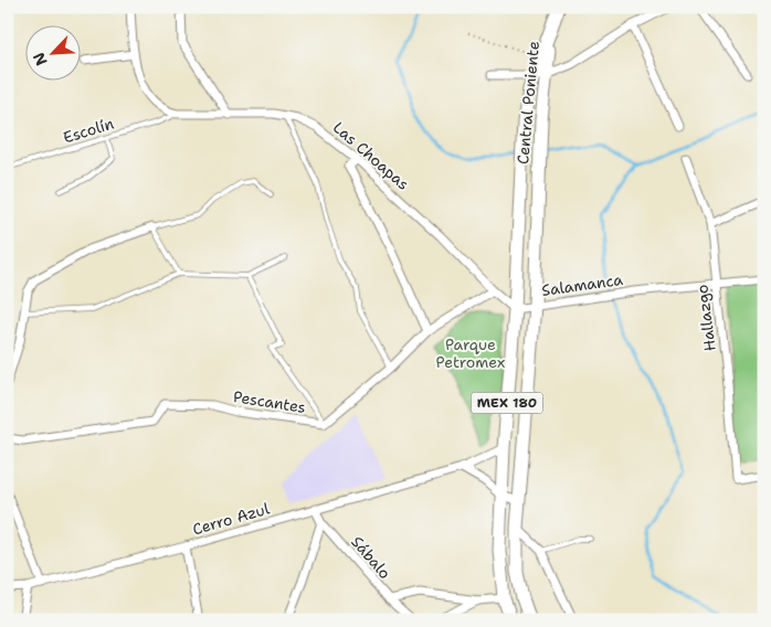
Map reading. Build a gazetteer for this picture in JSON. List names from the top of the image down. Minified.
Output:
{"streets":{"main road":["Central Poniente","MEX 180"],"street":["Las Choapas","Salamanca","Hallazgo","Pescantes","Cerro Azul","Sábalo"],"lane":["Escolín"]},"crossings":[["Central Poniente","Las Choapas"],["Central Poniente","Salamanca"],["Central Poniente","MEX 180"],["Central Poniente","Cerro Azul"],["Escolín","Las Choapas"],["Las Choapas","Pescantes"],["Salamanca","Hallazgo"],["Cerro Azul","Sábalo"]],"parks":["Parque Petromex"],"north":"bottom left"}
